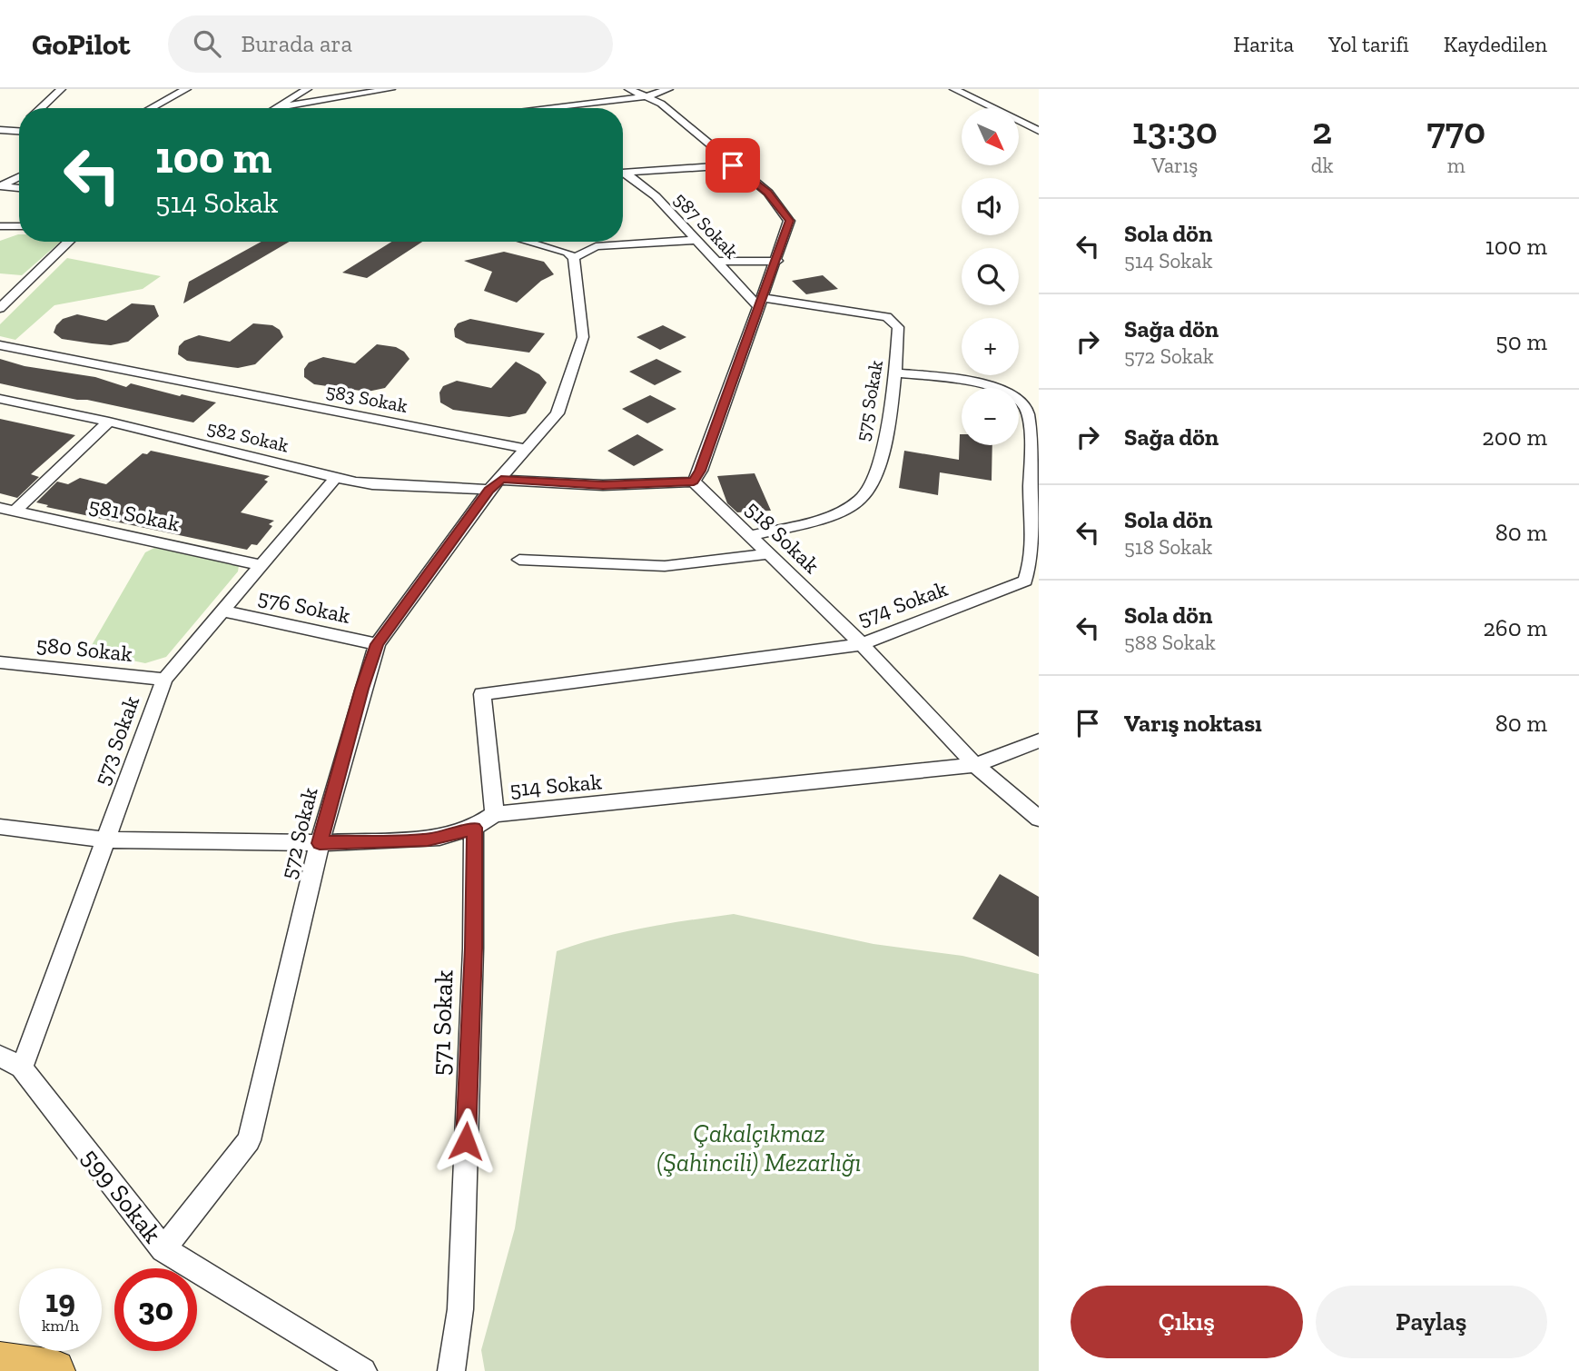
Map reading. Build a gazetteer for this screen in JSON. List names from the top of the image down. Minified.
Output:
{"streets":{"street":["587 Sokak","583 Sokak","575 Sokak","582 Sokak","581 Sokak","518 Sokak","574 Sokak","576 Sokak","580 Sokak","573 Sokak","514 Sokak","572 Sokak","571 Sokak","599 Sokak"]},"crossings":[["587 Sokak","575 Sokak"],["583 Sokak","572 Sokak"],["575 Sokak","518 Sokak"],["575 Sokak","574 Sokak"],["582 Sokak","518 Sokak"],["582 Sokak","573 Sokak"],["582 Sokak","572 Sokak"],["581 Sokak","573 Sokak"],["518 Sokak","574 Sokak"],["518 Sokak","514 Sokak"],["574 Sokak","514 Sokak"],["576 Sokak","573 Sokak"],["576 Sokak","572 Sokak"],["580 Sokak","573 Sokak"],["573 Sokak","514 Sokak"],["573 Sokak","599 Sokak"],["514 Sokak","572 Sokak"],["514 Sokak","571 Sokak"],["572 Sokak","599 Sokak"]],"parks":["Çakalçıkmaz (Şahincili) Mezarlığı"],"north":"bottom right","page":{"header":"GoPilot","search":"Burada ara","nav":["Harita","Yol tarifi","Kaydedilen"],"eta":["13:30","Varış","2","dk","770","m"],"map_buttons":["+","−"],"turn":["100 m","514 Sokak"],"list":[{"name":"Sola dön","note":"514 Sokak","value":"100 m"},{"name":"Sağa dön","note":"572 Sokak","value":"50 m"},{"name":"Sağa dön","value":"200 m"},{"name":"Sola dön","note":"518 Sokak","value":"80 m"},{"name":"Sola dön","note":"588 Sokak","value":"260 m"},{"name":"Varış noktası","value":"80 m"}],"speed":"19 km/h","limit":"30","buttons":["Çıkış","Paylaş"]}}
